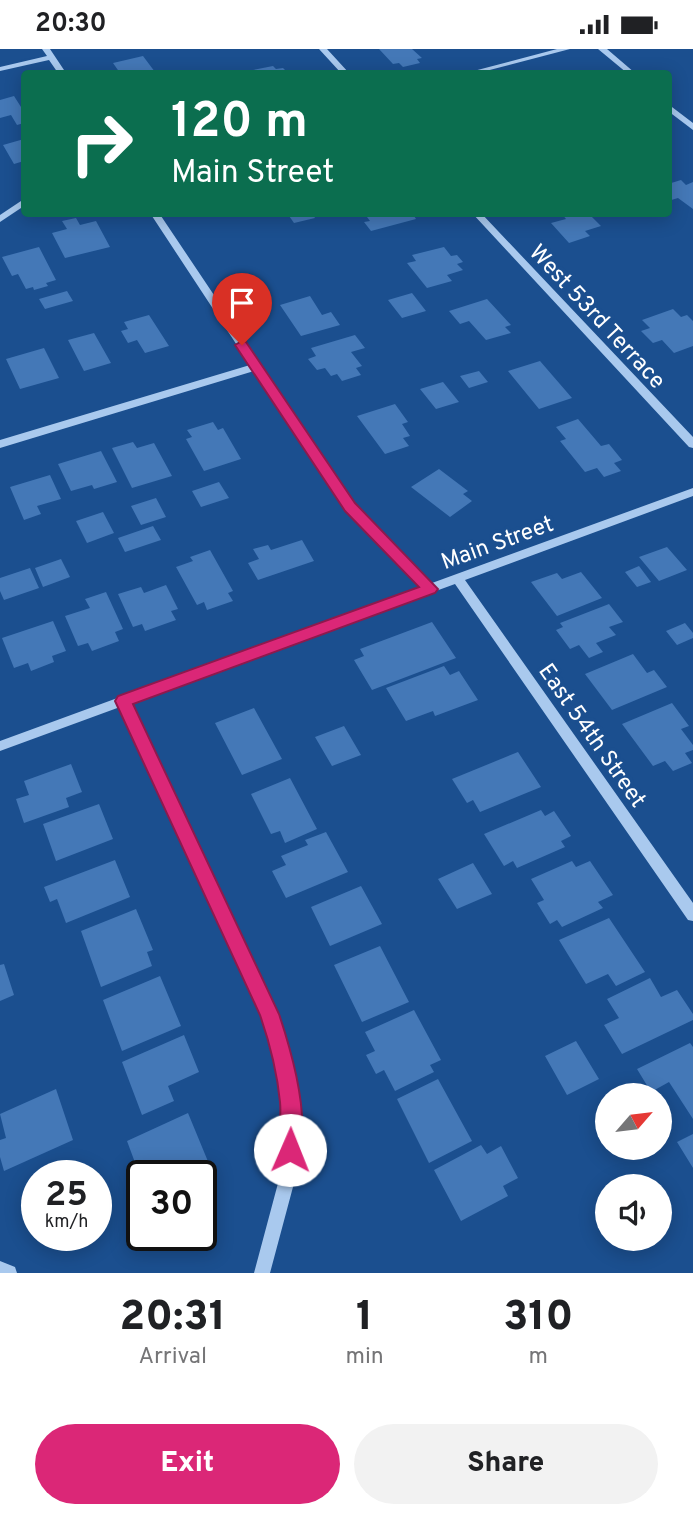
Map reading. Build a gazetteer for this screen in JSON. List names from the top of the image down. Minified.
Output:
{"streets":{"street":["West 53rd Terrace","Main Street","East 54th Street"]},"crossings":[["Main Street","East 54th Street"]],"north":"top right","page":{"status":"20:30","turn":["120 m","Main Street"],"speed":"25 km/h","limit":"30","eta":["20:31","Arrival","1","min","310","m"],"buttons":["Exit","Share"]}}
